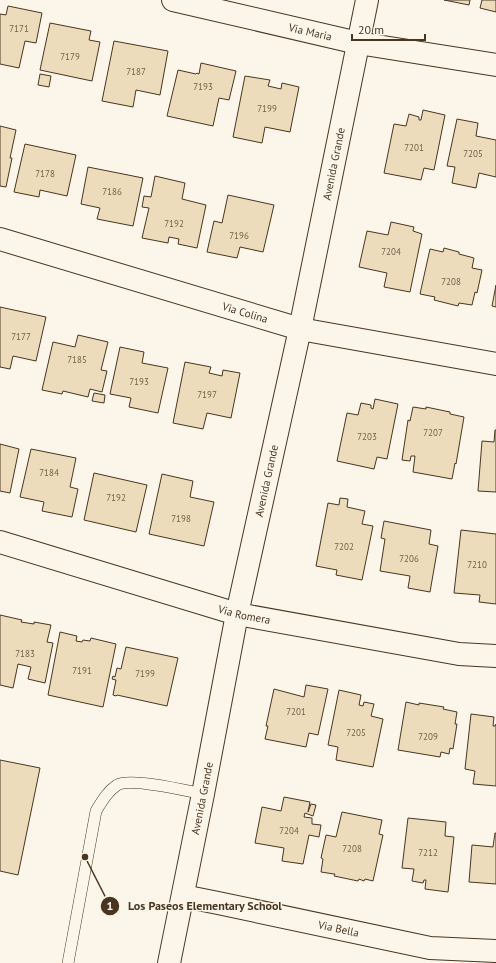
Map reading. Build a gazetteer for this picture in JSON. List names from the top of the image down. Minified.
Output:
{"streets":{"street":["Via Maria","Avenida Grande","Via Colina","Via Romera","Via Bella"]},"crossings":[["Via Maria","Avenida Grande"],["Avenida Grande","Via Colina"],["Avenida Grande","Via Romera"],["Avenida Grande","Via Bella"]],"places":["Los Paseos Elementary School"],"house_numbers":["7171","7179","7187","7193","7199","7201","7205","7178","7186","7192","7196","7204","7208","7177","7185","7193","7197","7207","7203","7184","7192","7198","7202","7206","7210","7183","7191","7199","7201","7205","7209","7204","7208","7212"],"scale_bar":"20 m"}
